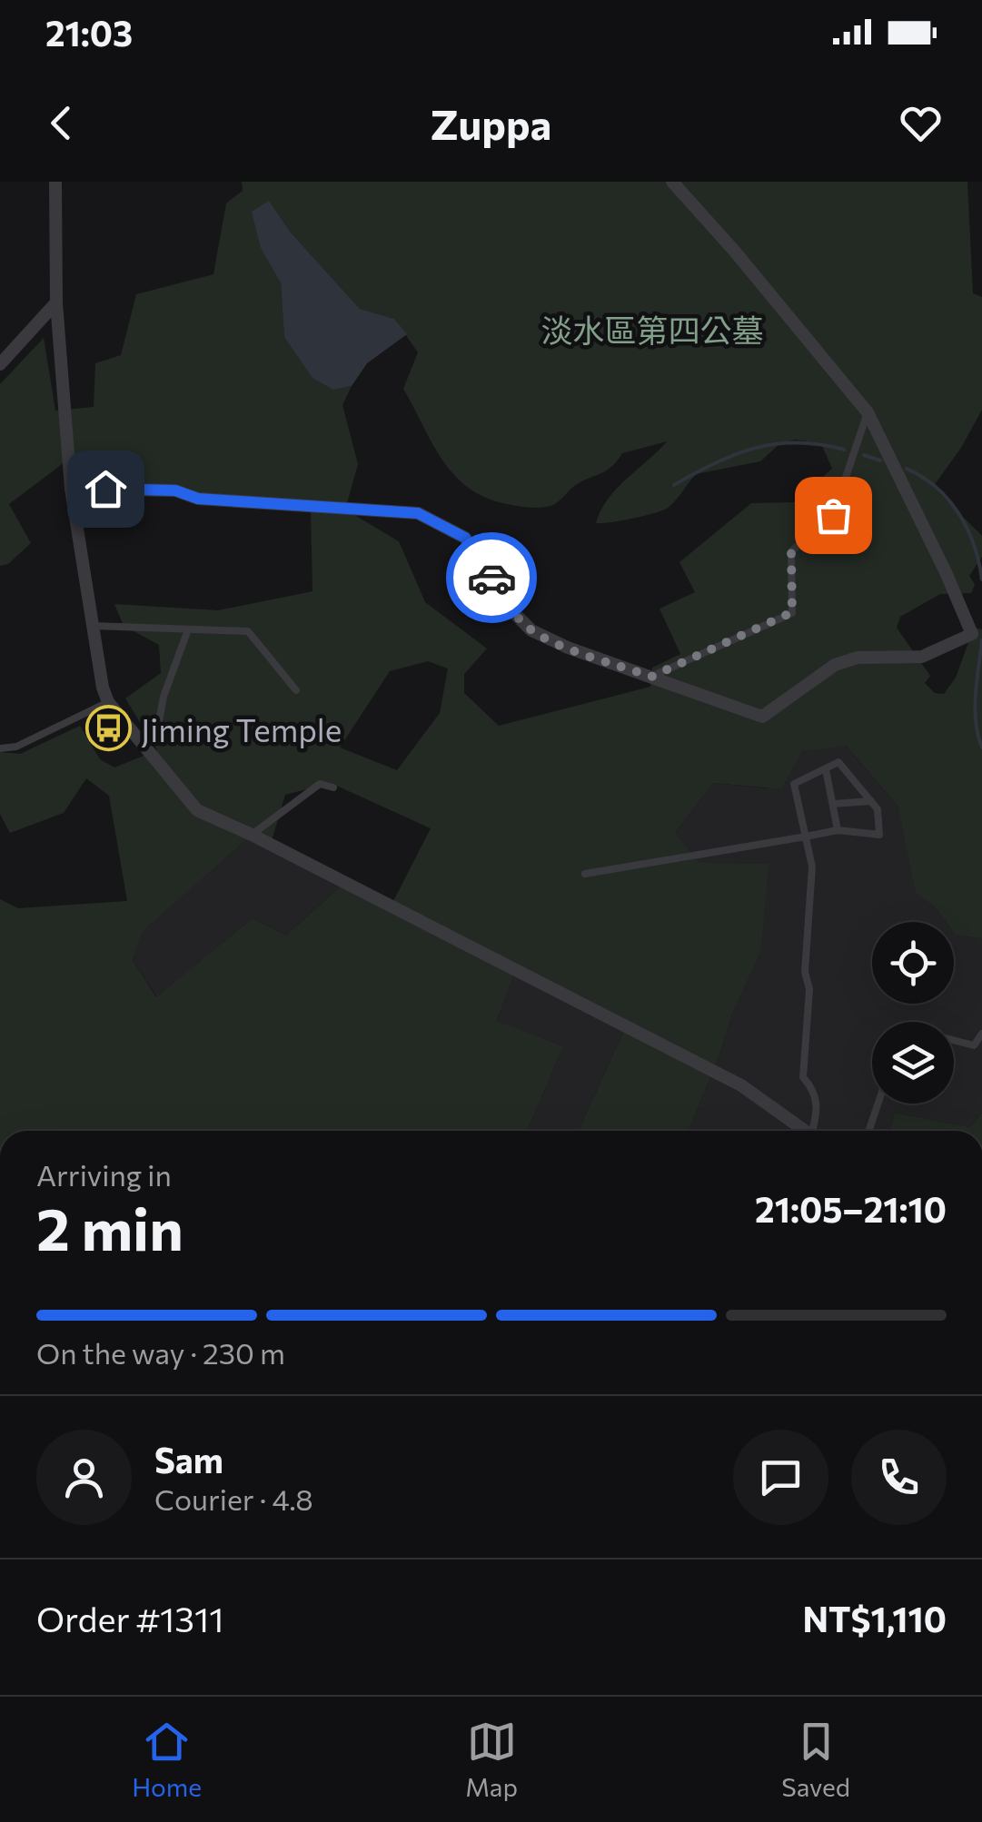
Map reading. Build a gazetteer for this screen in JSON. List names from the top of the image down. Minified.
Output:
{"parks":["淡水區第四公墓"],"places":{"bus stop":["Jiming Temple"]},"page":{"status":"21:03","header":"Zuppa","heading":["2 min","Arriving in","21:05–21:10"],"panel":["Sam","Courier · 4.8","Order #1311","NT$1,110"],"bar":"On the way · 230 m","tabs":["Home","Map","Saved"]}}
